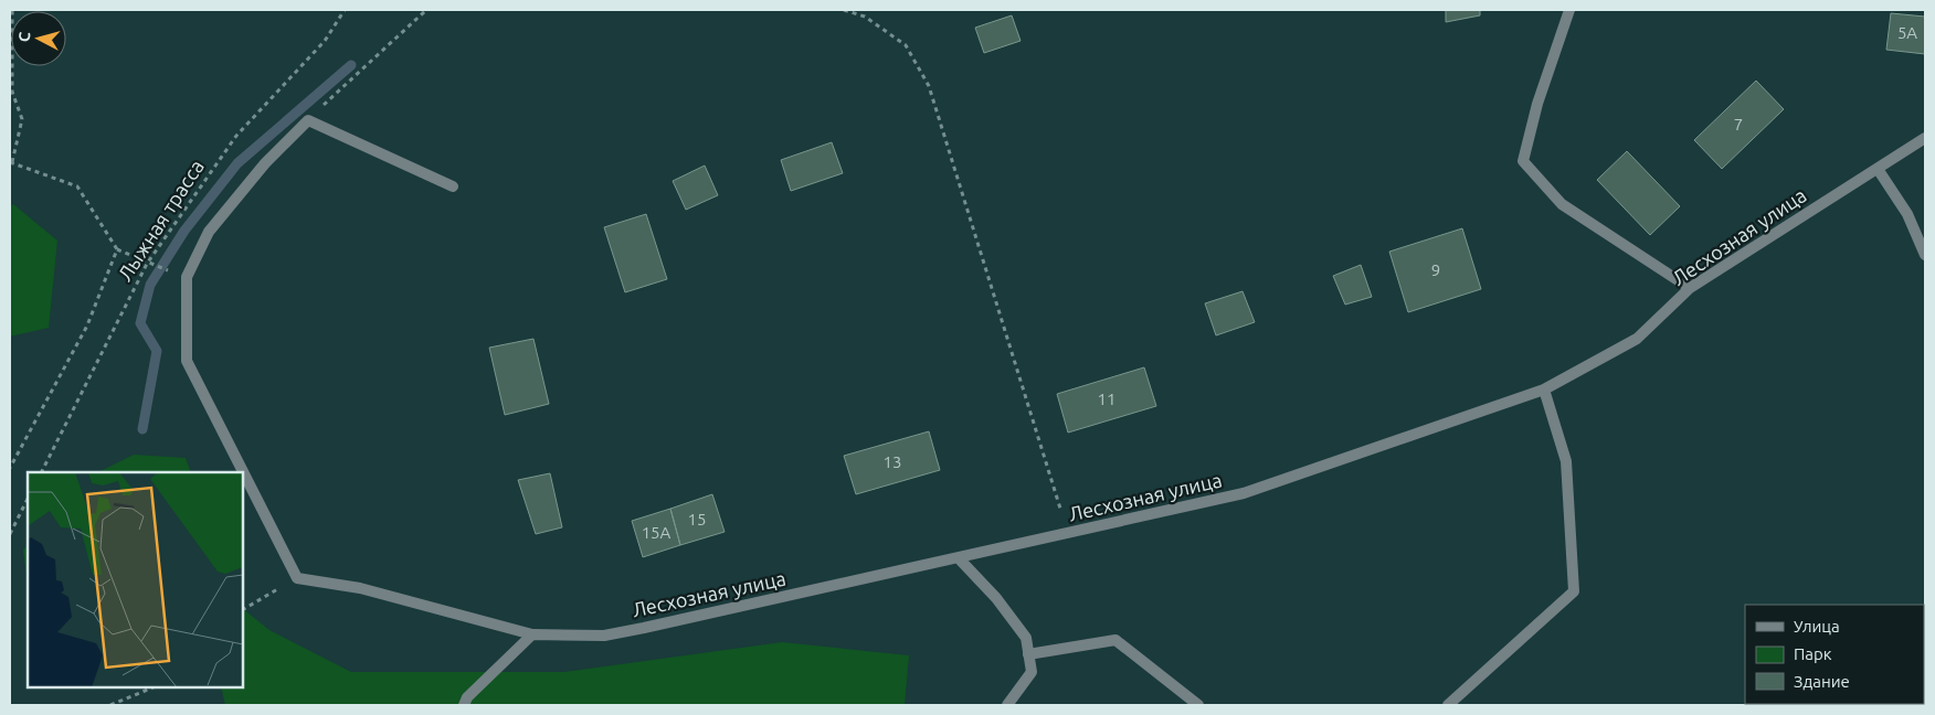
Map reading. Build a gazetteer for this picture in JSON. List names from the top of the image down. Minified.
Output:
{"streets":{"street":["Лесхозная улица"],"path":["Лыжная трасса"]},"house_numbers":["5А","7","9","11","13","15","15А"],"legend":["Улица","Парк","Здание"],"north":"left"}
